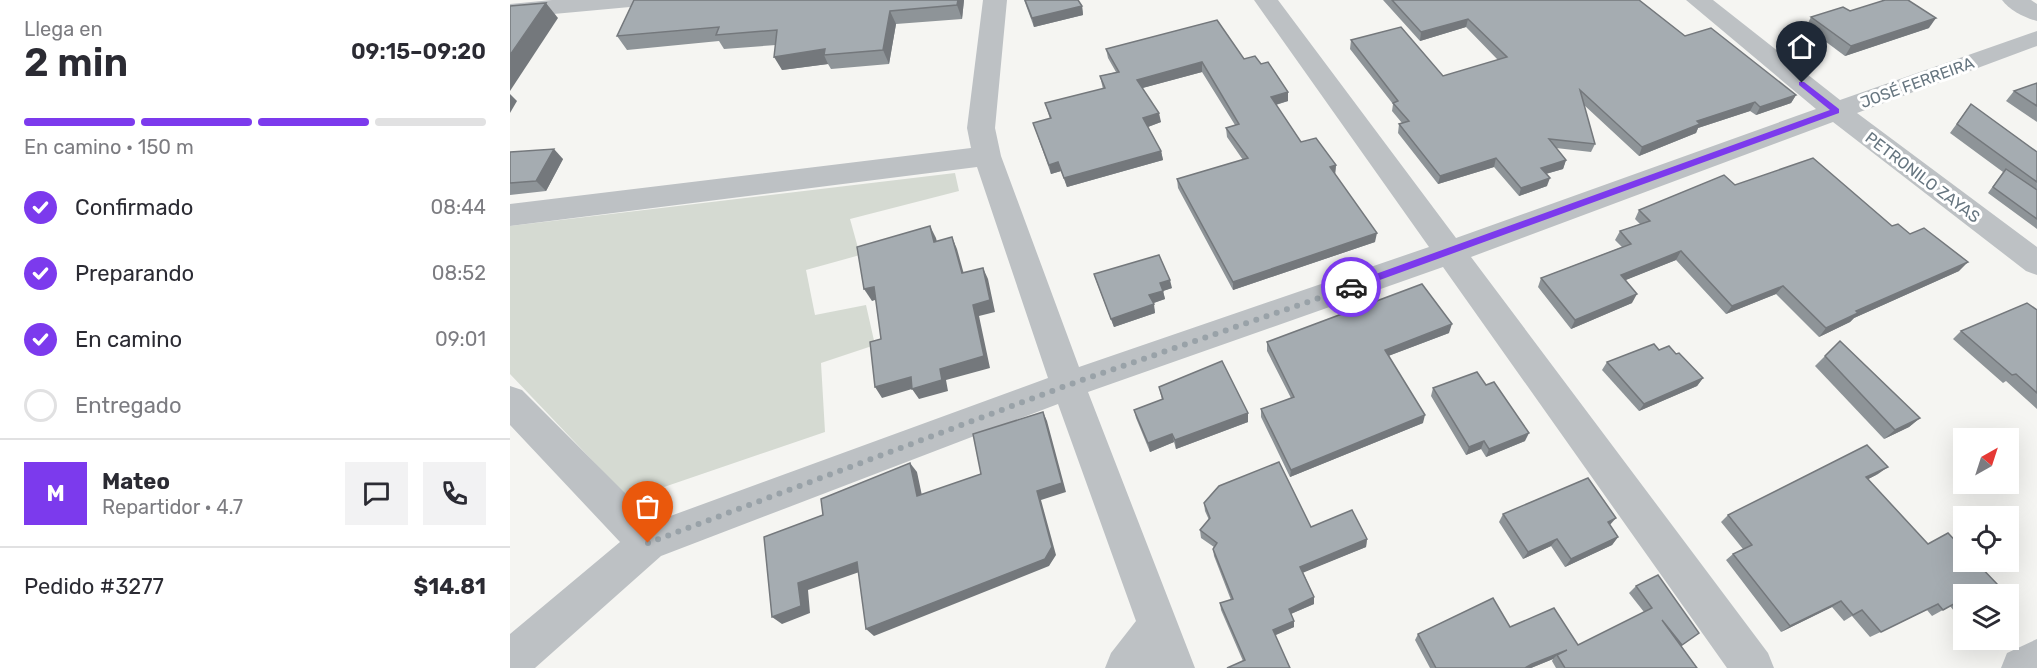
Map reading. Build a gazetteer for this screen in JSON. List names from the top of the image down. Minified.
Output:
{"streets":{"street":["JOSÉ FERREIRA","PETRONILO ZAYAS"]},"crossings":[["JOSÉ FERREIRA","PETRONILO ZAYAS"]],"north":"top right","page":{"heading":["2 min","Llega en","09:15–09:20"],"panel":["Mateo","Repartidor · 4.7","Pedido #3277","$14.81"],"bar":"En camino · 150 m","list":[["Confirmado","08:44"],["Preparando","08:52"],["En camino","09:01"],"Entregado"],"round":"M"}}
